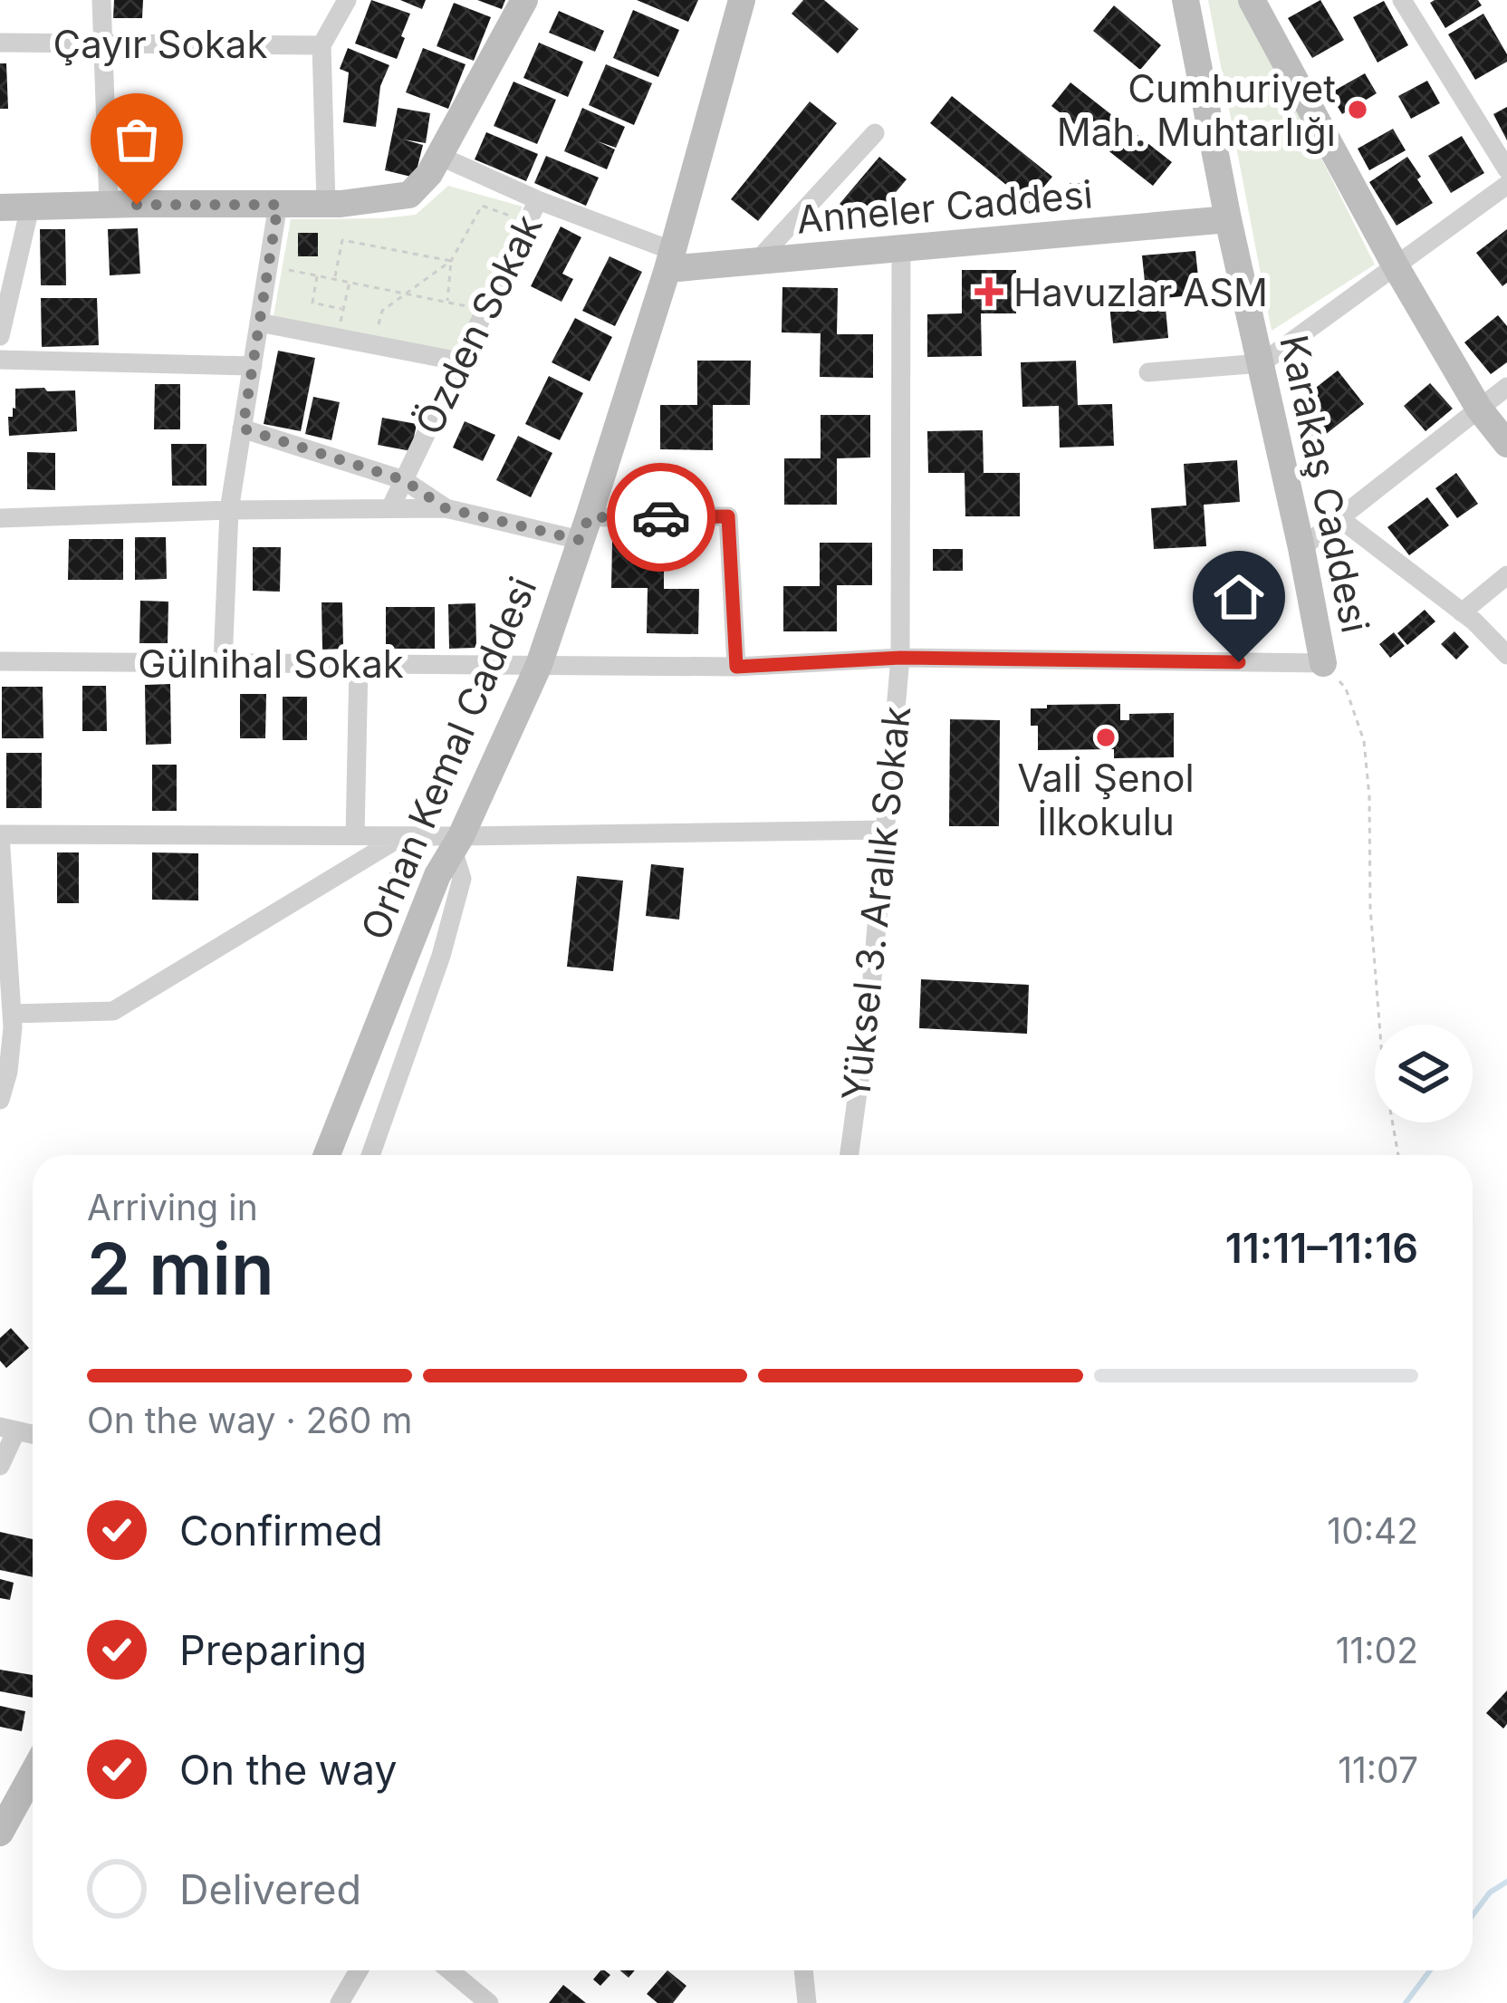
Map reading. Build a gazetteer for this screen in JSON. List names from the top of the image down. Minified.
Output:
{"streets":{"street":["Çayır Sokak","Anneler Caddesi","Özden Sokak","Karakaş Caddesi","Gülnihal Sokak","Orhan Kemal Caddesi","Yüksel 3. Aralık Sokak"]},"crossings":[["Anneler Caddesi","Karakaş Caddesi"],["Anneler Caddesi","Orhan Kemal Caddesi"],["Anneler Caddesi","Yüksel 3. Aralık Sokak"],["Karakaş Caddesi","Gülnihal Sokak"],["Gülnihal Sokak","Orhan Kemal Caddesi"],["Gülnihal Sokak","Yüksel 3. Aralık Sokak"]],"places":{"other":["Cumhuriyet Mah. Muhtarlığı","Valİ Şenol İlkokulu"],"health":["Havuzlar ASM"]},"page":{"heading":["2 min","Arriving in","11:11–11:16"],"bar":"On the way · 260 m","list":[["Confirmed","10:42"],["Preparing","11:02"],["On the way","11:07"],"Delivered"]}}
